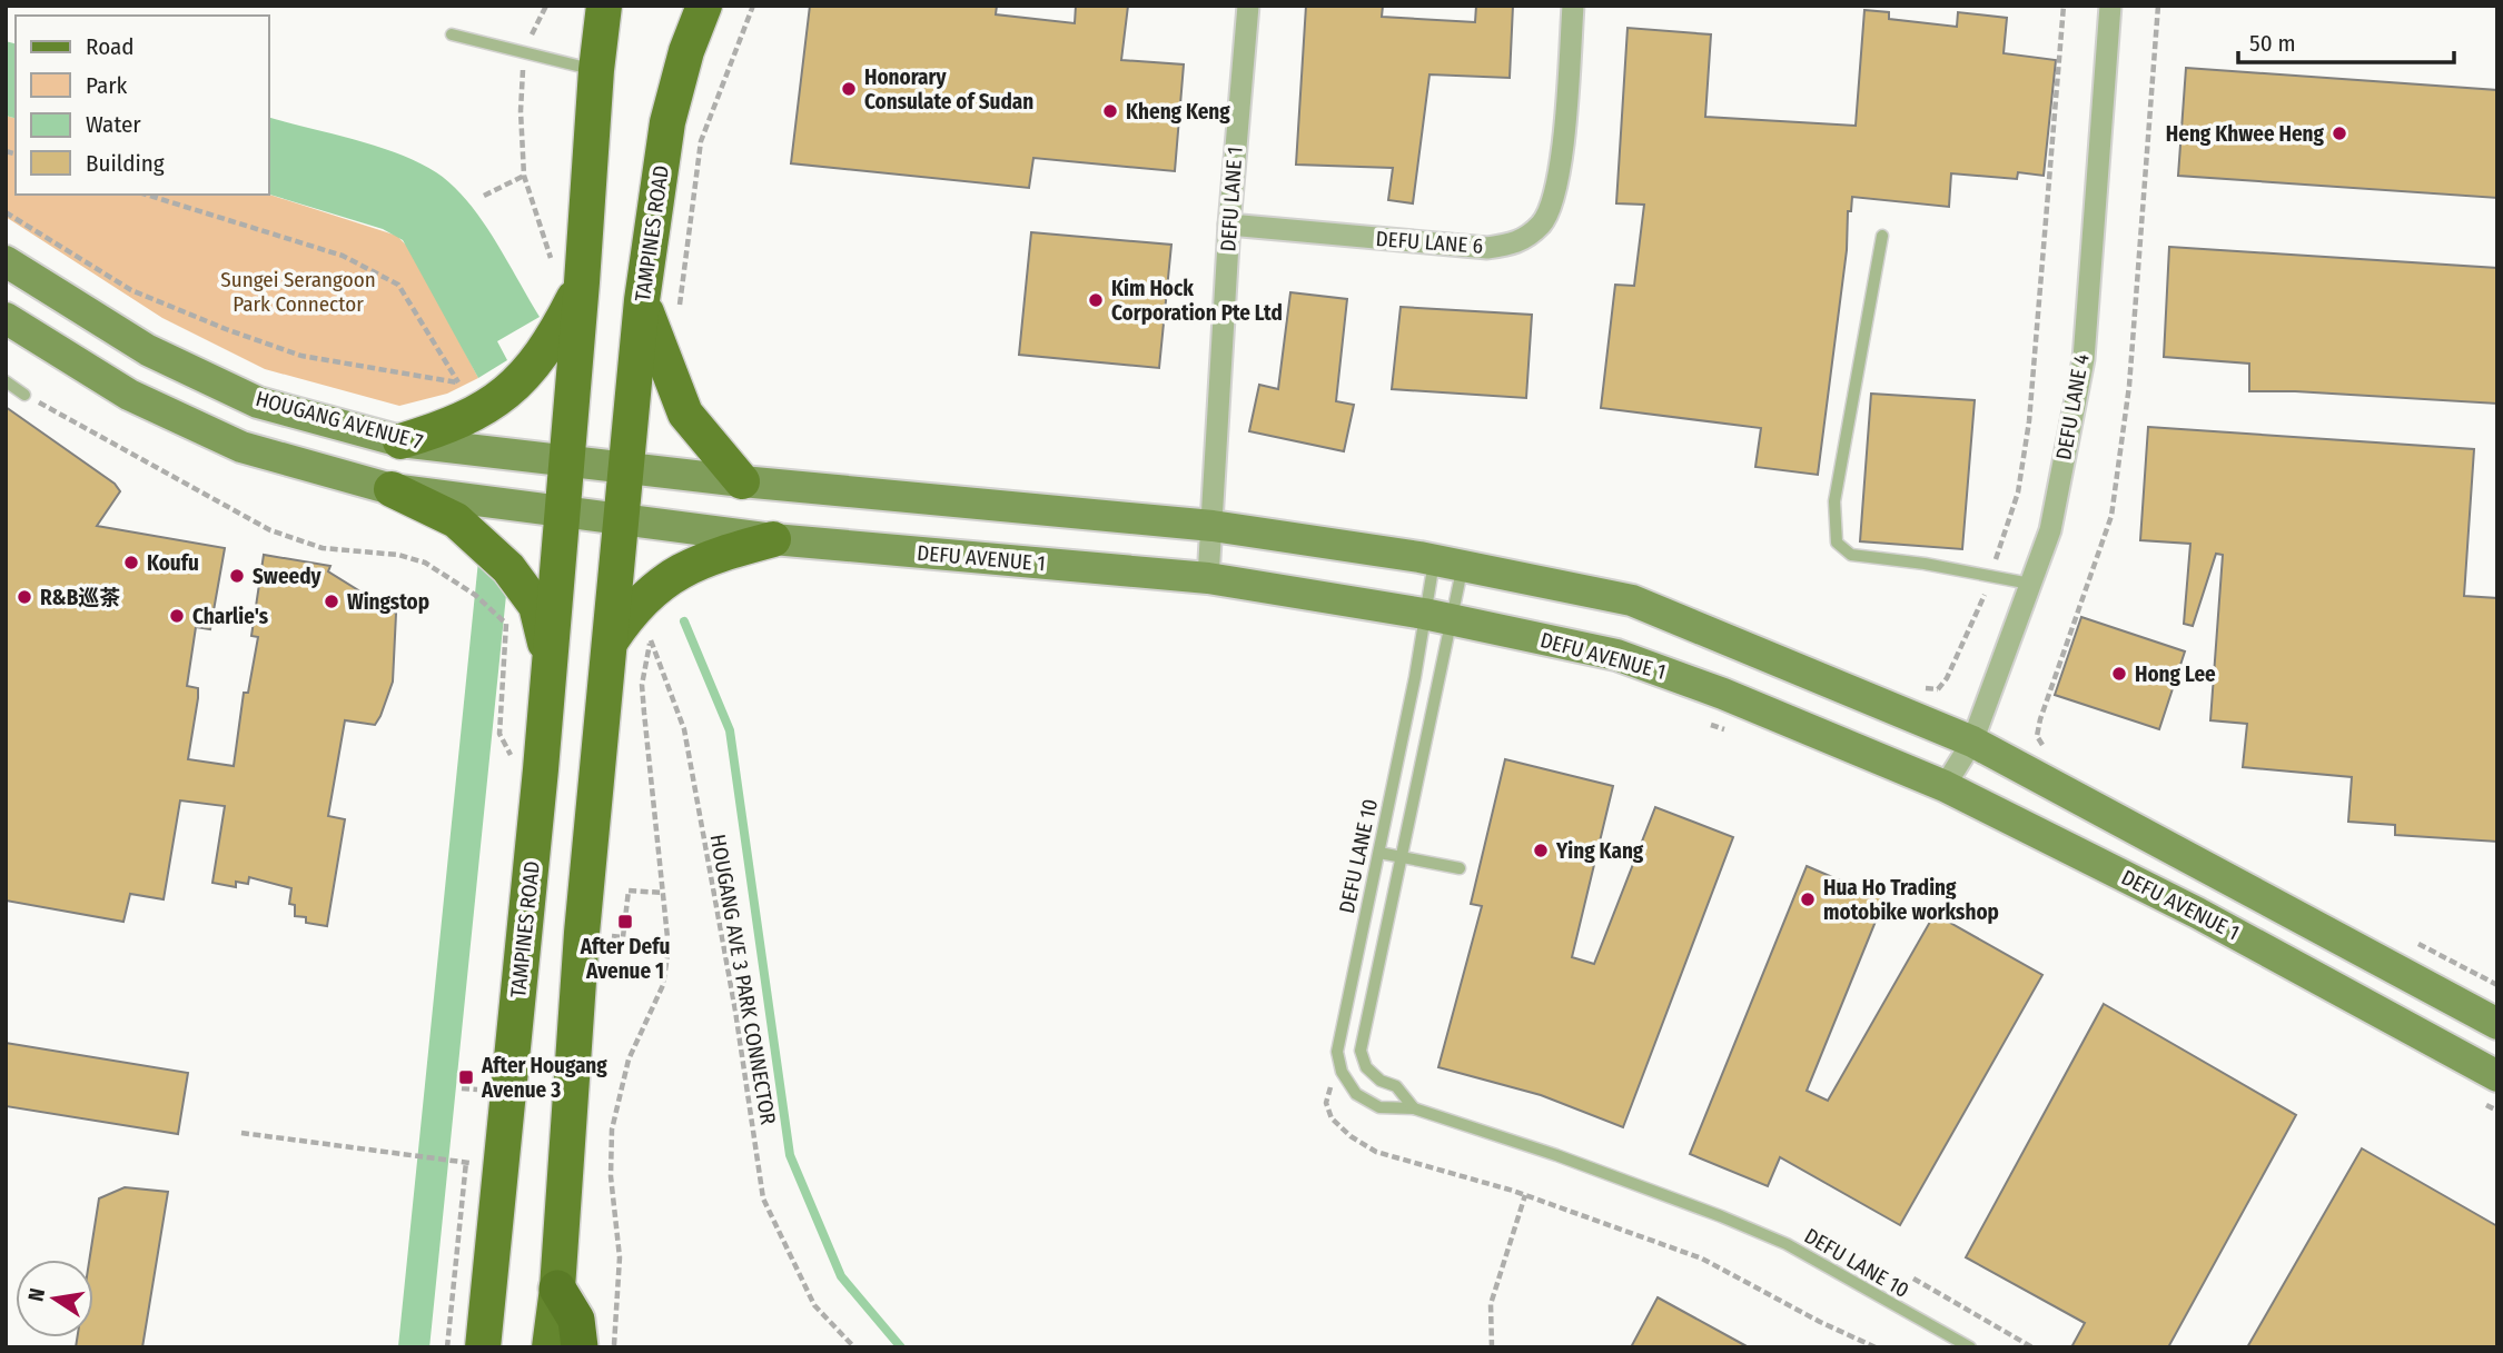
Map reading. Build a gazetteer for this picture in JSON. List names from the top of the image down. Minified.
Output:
{"streets":{"main road":["TAMPINES ROAD","HOUGANG AVENUE 7","DEFU AVENUE 1"],"street":["DEFU LANE 1","DEFU LANE 6","DEFU LANE 4"],"lane":["DEFU LANE 10"],"path":["HOUGANG AVE 3 PARK CONNECTOR"]},"crossings":[["DEFU LANE 1","DEFU LANE 6"],["DEFU LANE 1","DEFU AVENUE 1"],["TAMPINES ROAD","HOUGANG AVENUE 7"],["TAMPINES ROAD","DEFU AVENUE 1"],["DEFU LANE 4","DEFU AVENUE 1"],["DEFU AVENUE 1","DEFU LANE 10"]],"parks":["Sungei Serangoon Park Connector"],"places":{"other":["Honorary Consulate of Sudan","Kheng Keng","Heng Khwee Heng","Kim Hock Corporation Pte Ltd","Koufu","Sweedy","R&B巡茶","Wingstop","Charlie's","Hong Lee","Ying Kang","Hua Ho Trading motobike workshop"],"transit":["After Defu Avenue 1","After Hougang Avenue 3"]},"legend":["Road","Park","Water","Building"],"scale_bar":"50 m","north":"left"}
